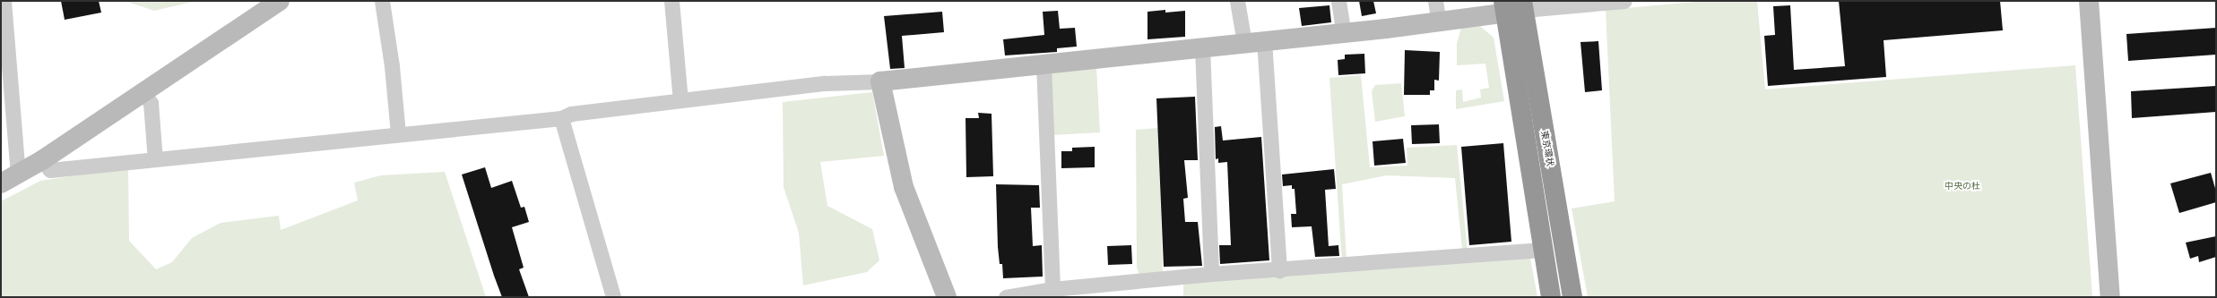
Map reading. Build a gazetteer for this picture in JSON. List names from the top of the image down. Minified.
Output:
{"streets":{"highway":["東京環状"]},"parks":["中央の杜"]}
